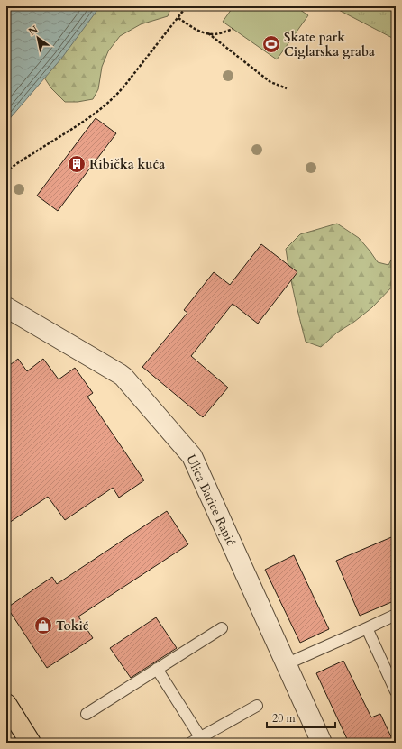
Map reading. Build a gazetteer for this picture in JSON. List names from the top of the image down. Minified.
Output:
{"streets":{"street":["Ulica Barice Rapić"]},"places":{"sports":["Skate park Ciglarska graba"],"building":["Ribička kuća"],"shop":["Tokić"]},"scale_bar":"20 m","north":"top left"}
